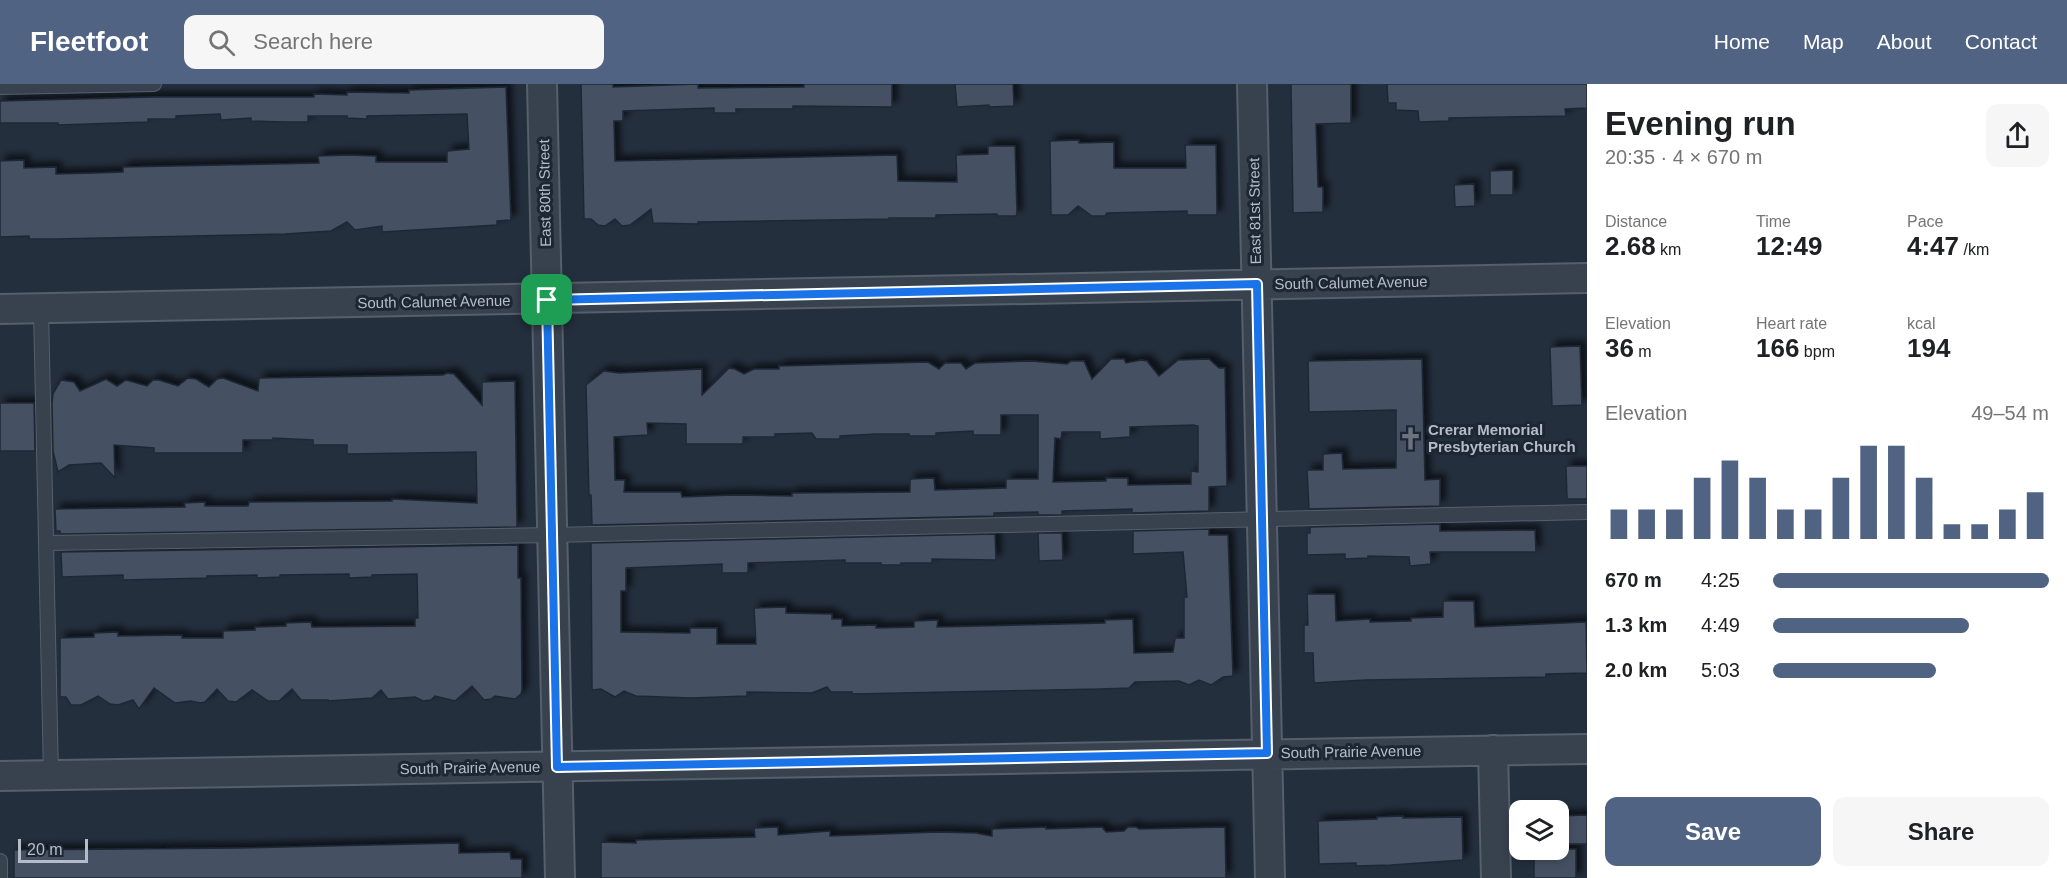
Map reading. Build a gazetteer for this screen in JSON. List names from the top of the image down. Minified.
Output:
{"streets":{"street":["East 80th Street","East 81st Street","South Calumet Avenue","South Prairie Avenue"]},"crossings":[["East 80th Street","South Calumet Avenue"],["East 80th Street","South Prairie Avenue"],["East 81st Street","South Calumet Avenue"],["East 81st Street","South Prairie Avenue"]],"places":{"church":["Crerar Memorial Presbyterian Church"]},"scale_bar":"20 m","page":{"header":"Fleetfoot","search":"Search here","nav":["Home","Map","About","Contact"],"heading":["Evening run","20:35 · 4 × 670 m"],"stats":[["Distance","2.68 km"],["Time","12:49"],["Pace","4:47 /km"],["Elevation","36 m"],["Heart rate","166 bpm"],["kcal","194"]],"chart":["Elevation","49–54 m"],"list":[{"name":"670 m","note":"4:25"},{"name":"1.3 km","note":"4:49"},{"name":"2.0 km","note":"5:03"}],"buttons":["Save","Share"],"scale":"20 m"}}
